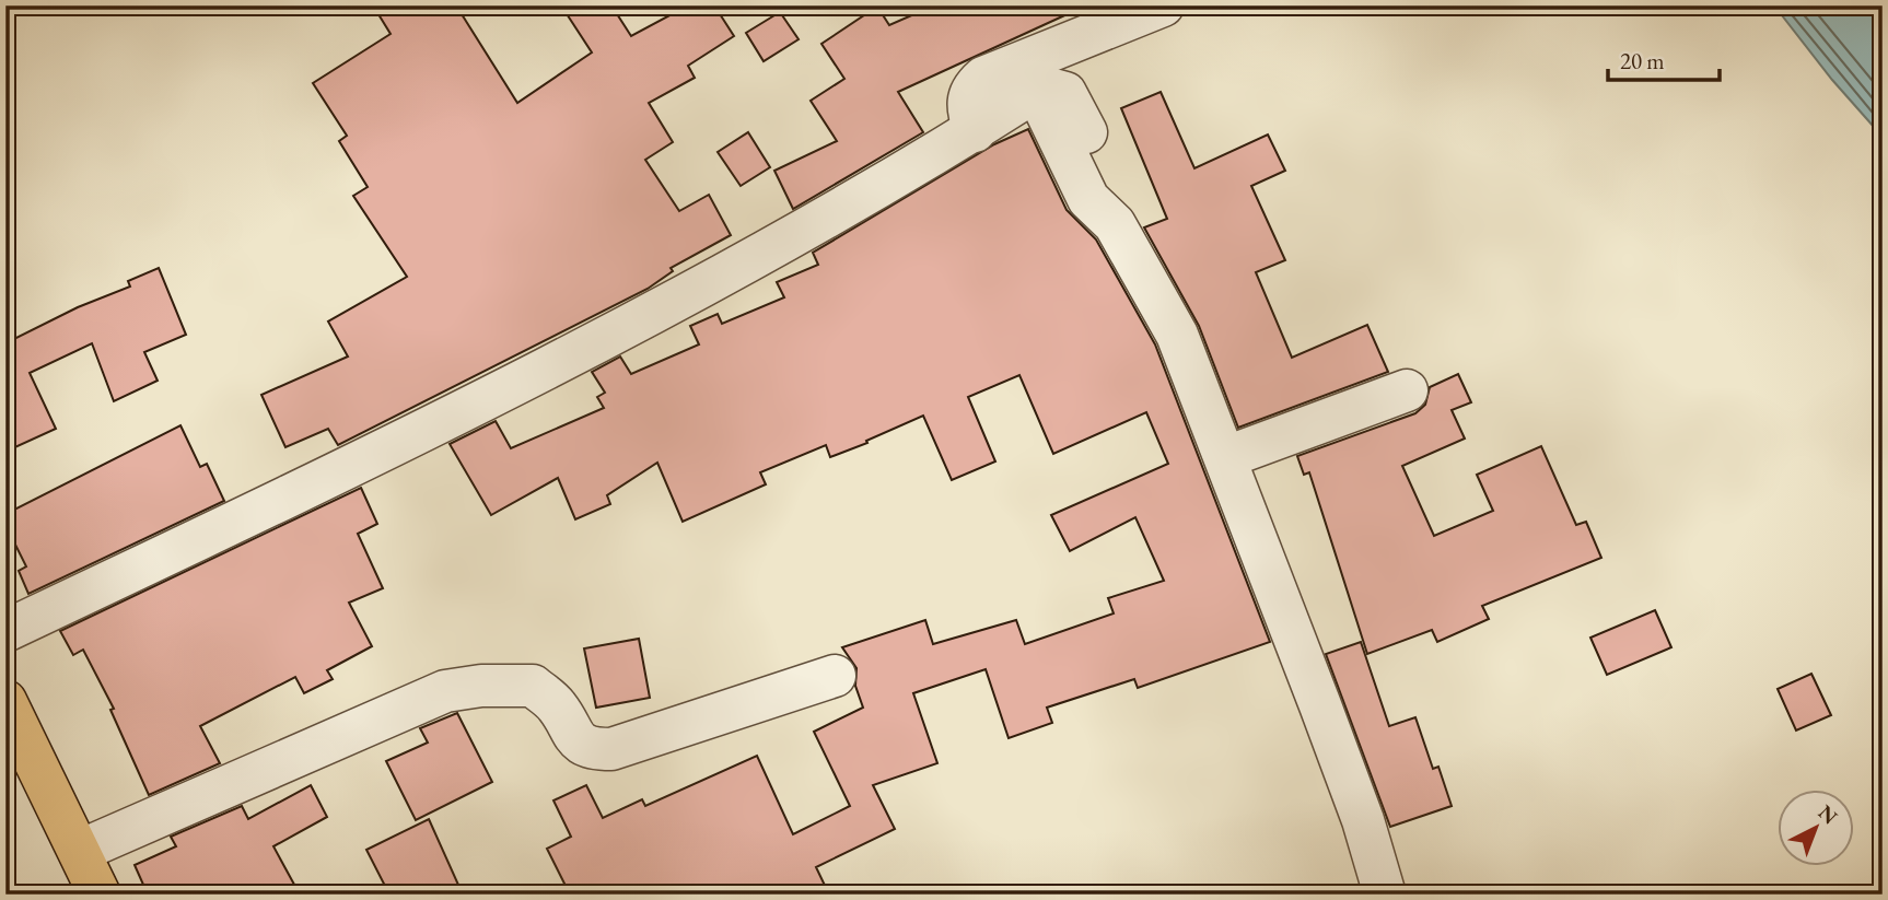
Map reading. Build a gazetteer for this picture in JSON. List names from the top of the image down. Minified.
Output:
{"scale_bar":"20 m","north":"top right"}
